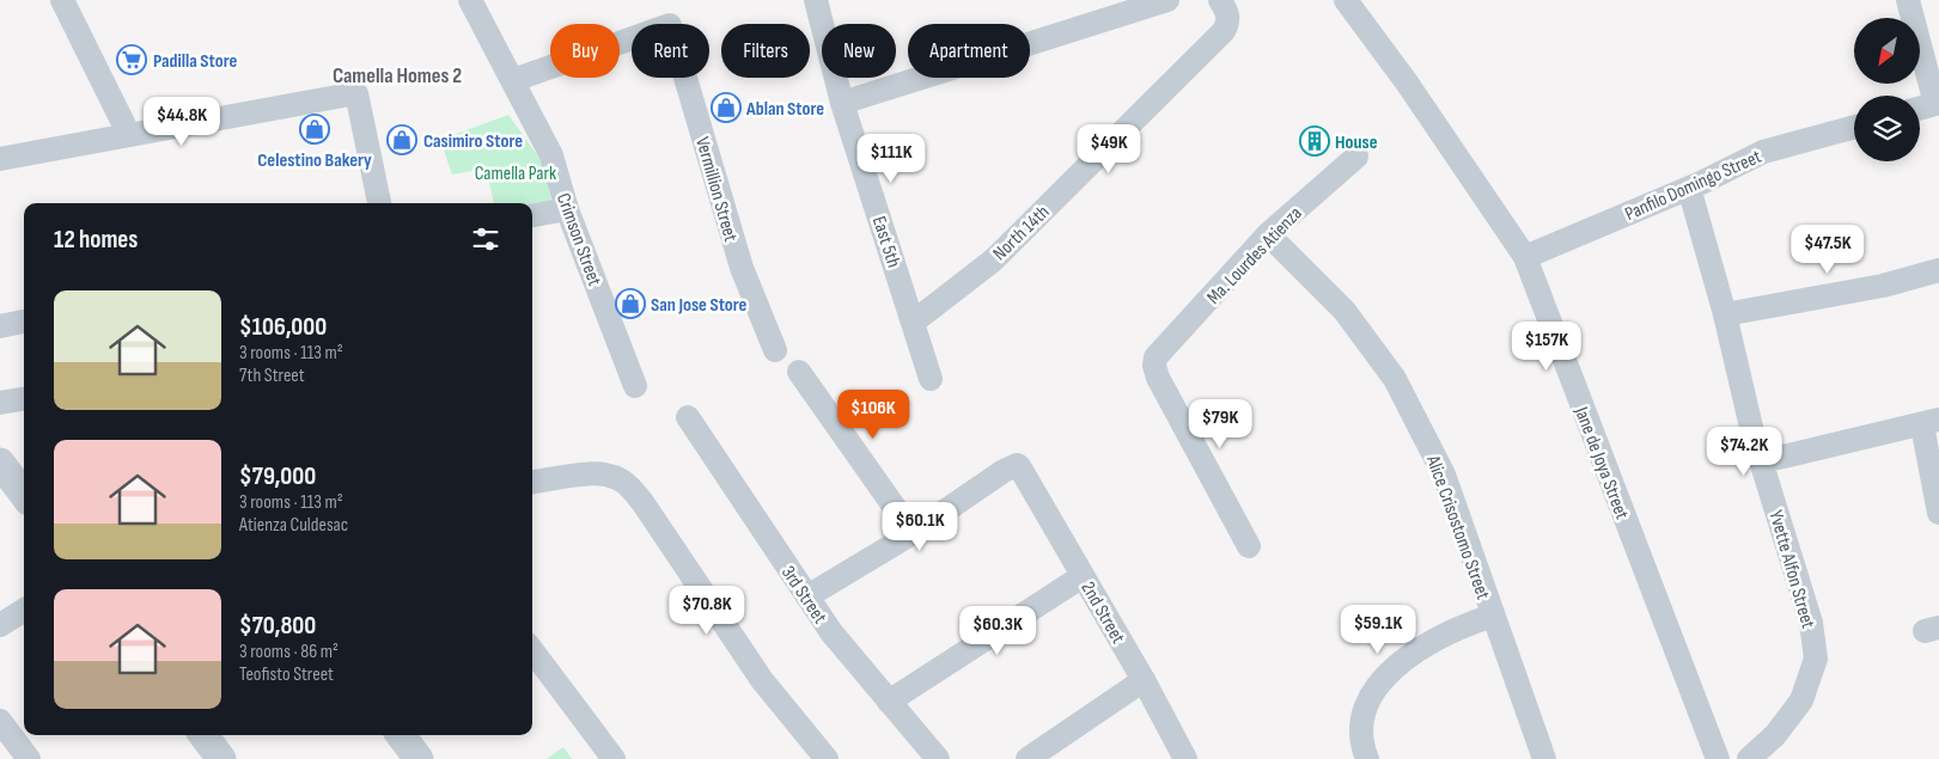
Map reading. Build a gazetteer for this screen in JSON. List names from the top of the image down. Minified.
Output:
{"streets":{"street":["Panfilo Domingo Street","Vermillion Street","North 14th","Crimson Street","East 5th","Ma. Lourdes Atienza","Jane de Joya Street","Alice Crisostomo Street","Yvette Alfon Street","3rd Street","2nd Street"]},"crossings":[["Panfilo Domingo Street","Jane de Joya Street"],["Panfilo Domingo Street","Yvette Alfon Street"],["Vermillion Street","Crimson Street"],["North 14th","East 5th"],["Ma. Lourdes Atienza","Alice Crisostomo Street"]],"districts":["Camella Homes 2"],"parks":["Camella Park"],"places":{"supermarket":["Padilla Store"],"shop":["Ablan Store","Celestino Bakery","Casimiro Store","San Jose Store"],"building":["House"]},"north":"bottom left","page":{"chip":["Buy","Rent","Filters","New","Apartment"],"price":["$44.8K","$49K","$111K","$47.5K","$157K","$106K","$79K","$74.2K","$60.1K","$70.8K","$59.1K","$60.3K"],"heading":"12 homes","list":[{"name":"$106,000","note":"3 rooms · 113 m² · 7th Street"},{"name":"$79,000","note":"3 rooms · 113 m² · Atienza Culdesac"},{"name":"$70,800","note":"3 rooms · 86 m² · Teofisto Street"}]}}
